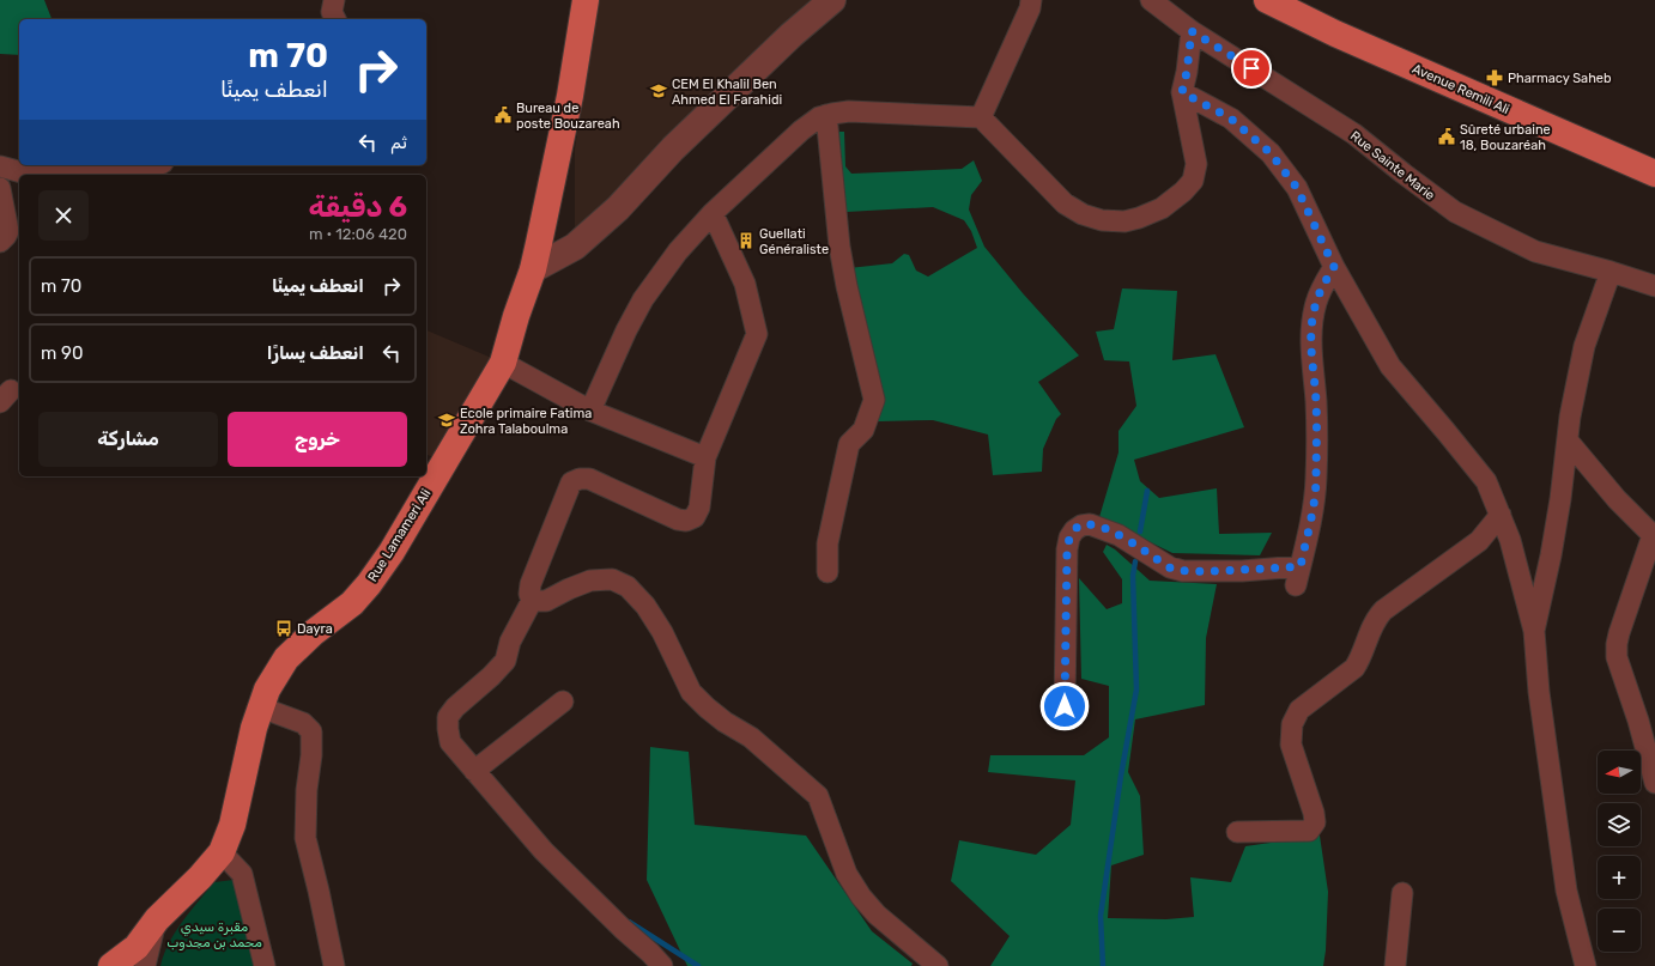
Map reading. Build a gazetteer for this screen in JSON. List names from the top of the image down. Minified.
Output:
{"streets":{"main road":["Avenue Remili Ali","Rue Lamameri Ali"],"street":["Rue Sainte Marie"]},"parks":["مقبرة سيدي محمد بن مجدوب"],"places":{"pharmacy":["Pharmacy Saheb"],"school or university":["CEM El Khalil Ben Ahmed El Farahidi","Ecole primaire Fatima Zohra Talaboulma"],"public building":["Bureau de poste Bouzareah","Sûreté urbaine 18, Bouzaréah"],"building":["Guellati Généraliste"],"bus stop":["Dayra"]},"north":"left","page":{"turn":["70 m","انعطف يمينًا"],"then":"ثم","heading":["6 دقيقة","420 m · 12:06"],"list":[{"name":"انعطف يمينًا","value":"70 m"},{"name":"انعطف يسارًا","value":"90 m"}],"buttons":["خروج","مشاركة"],"map_buttons":["+","−"]}}
